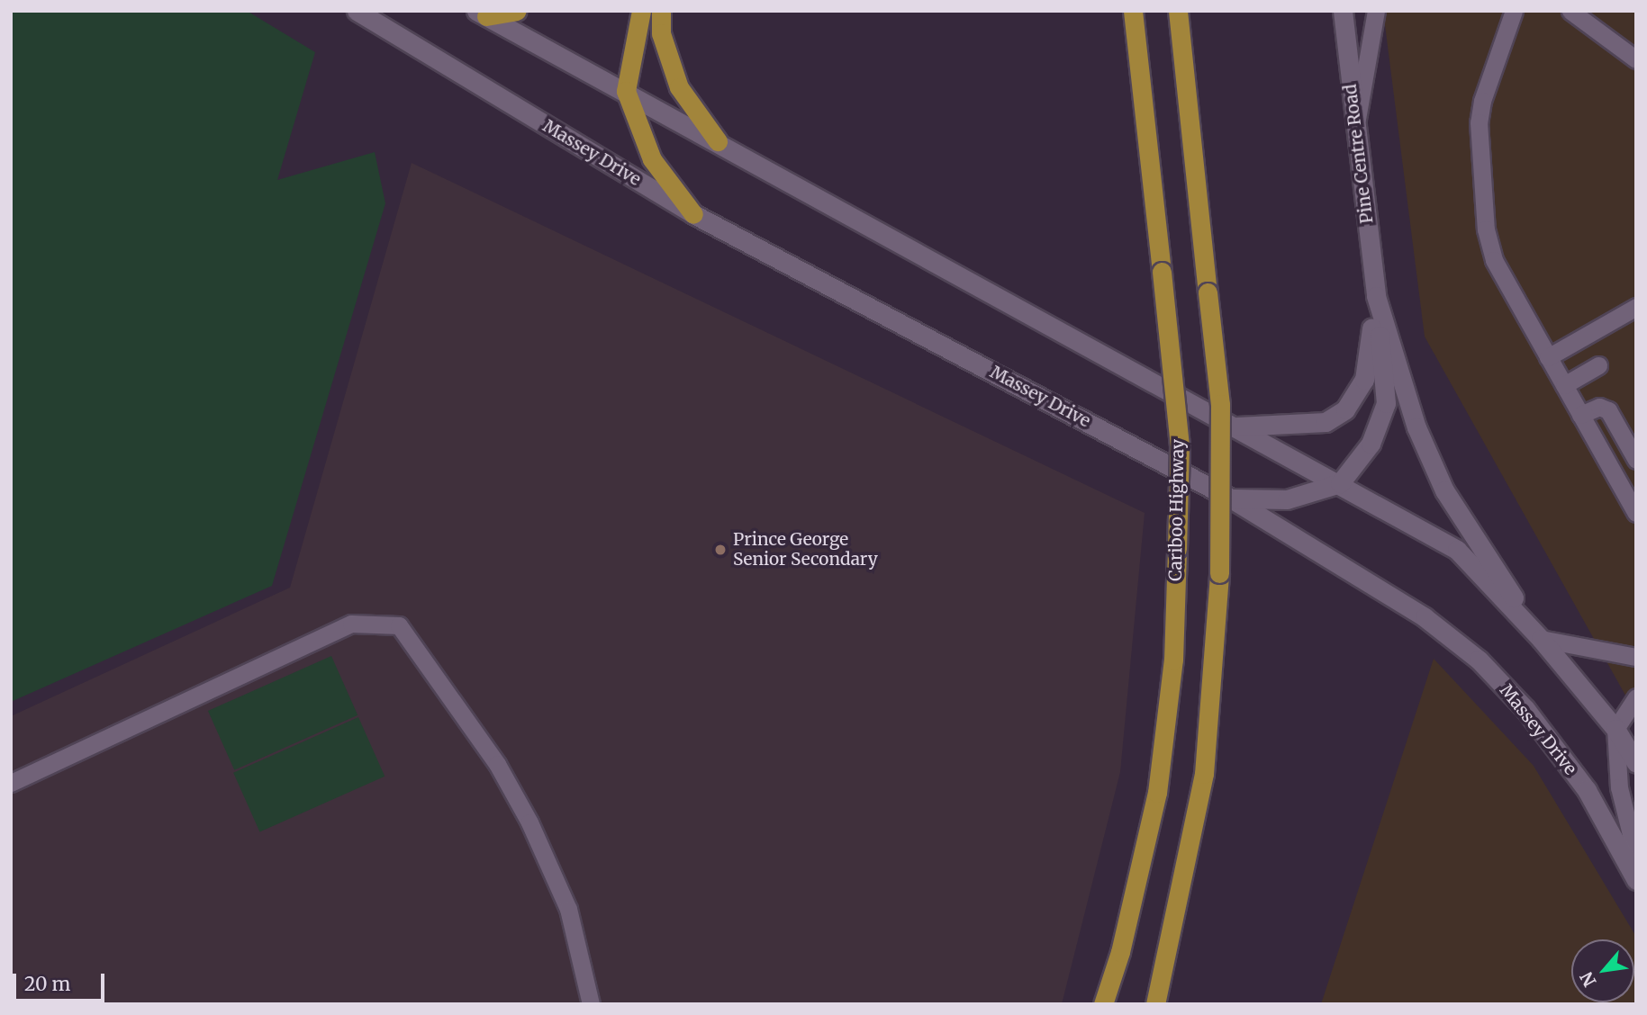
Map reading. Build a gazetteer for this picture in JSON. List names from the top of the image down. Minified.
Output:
{"streets":{"highway":["Cariboo Highway"],"street":["Massey Drive","Pine Centre Road"]},"places":["Prince George Senior Secondary"],"scale_bar":"20 m","north":"bottom left"}
